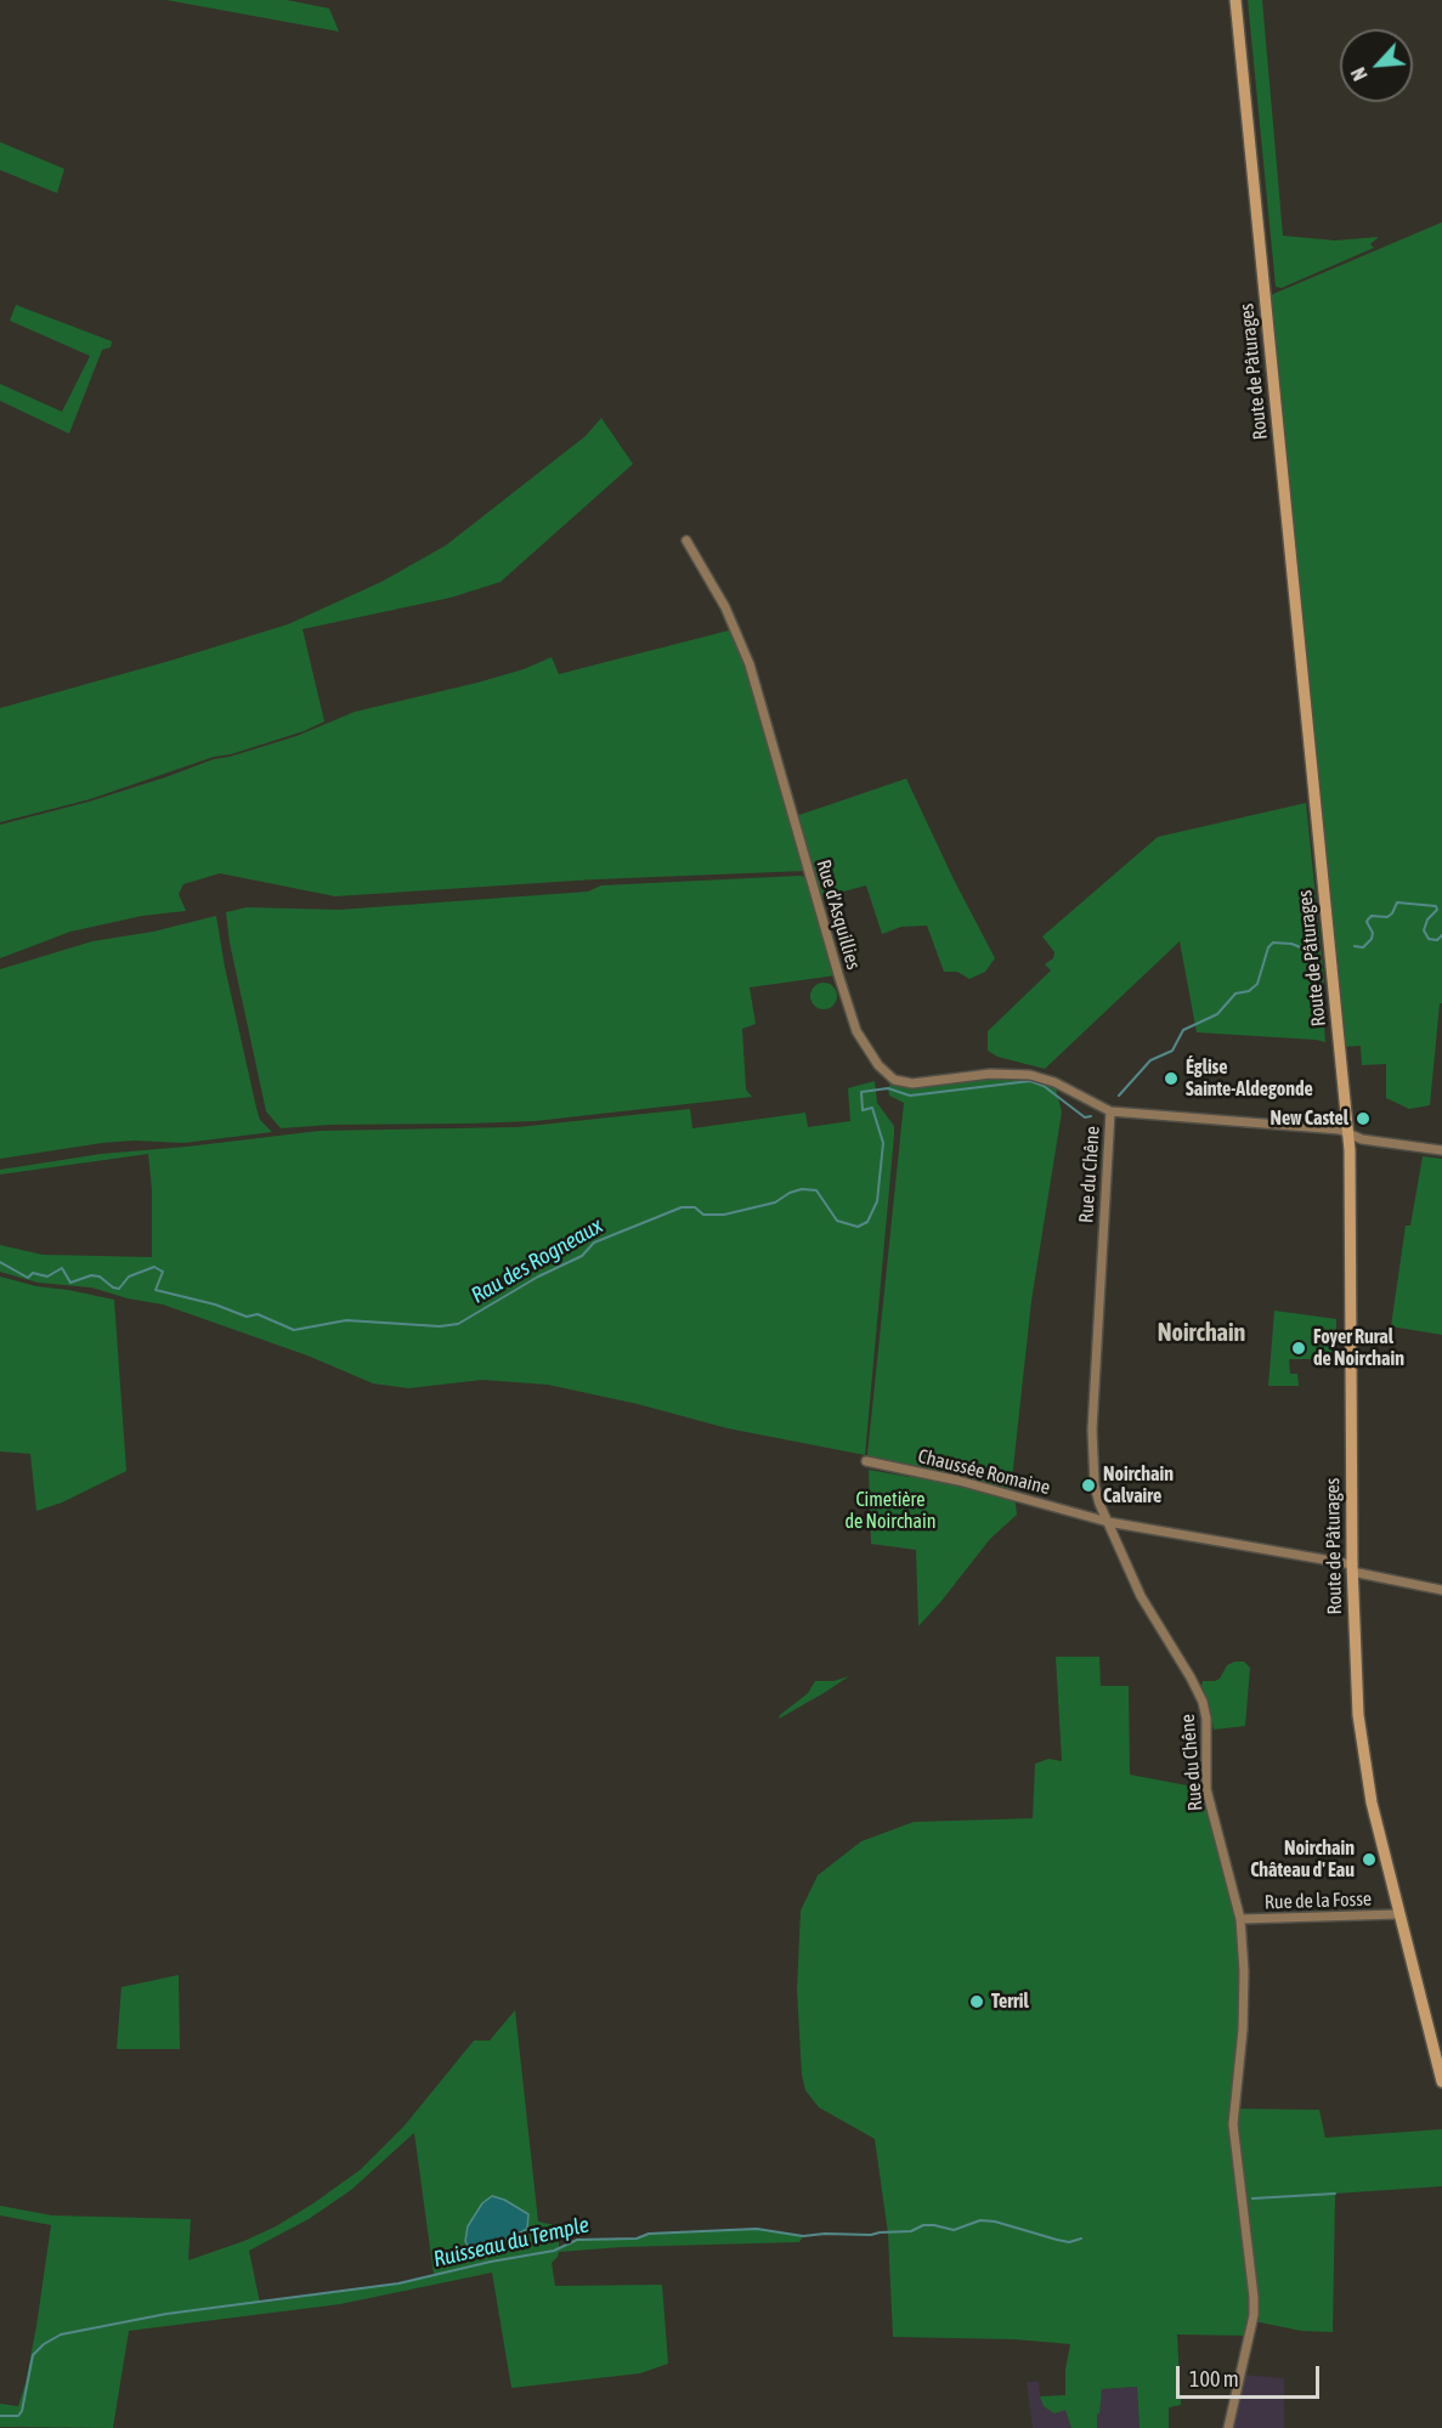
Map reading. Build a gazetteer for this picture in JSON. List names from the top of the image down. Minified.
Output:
{"streets":{"main road":["Route de Pâturages"],"street":["Rue d'Asquillies","Rue du Chêne","Chaussée Romaine","Rue de la Fosse"]},"crossings":[["Route de Pâturages","Chaussée Romaine"],["Route de Pâturages","Rue de la Fosse"],["Rue d'Asquillies","Rue du Chêne"],["Rue du Chêne","Chaussée Romaine"],["Rue du Chêne","Rue de la Fosse"]],"districts":["Noirchain"],"water":["Rau des Rogneaux","Ruisseau du Temple"],"parks":["Cimetière de Noirchain"],"places":["Église Sainte-Aldegonde","New Castel","Foyer Rural de Noirchain","Noirchain Calvaire","Noirchain Château d' Eau","Terril"],"scale_bar":"100 m","north":"bottom left"}
